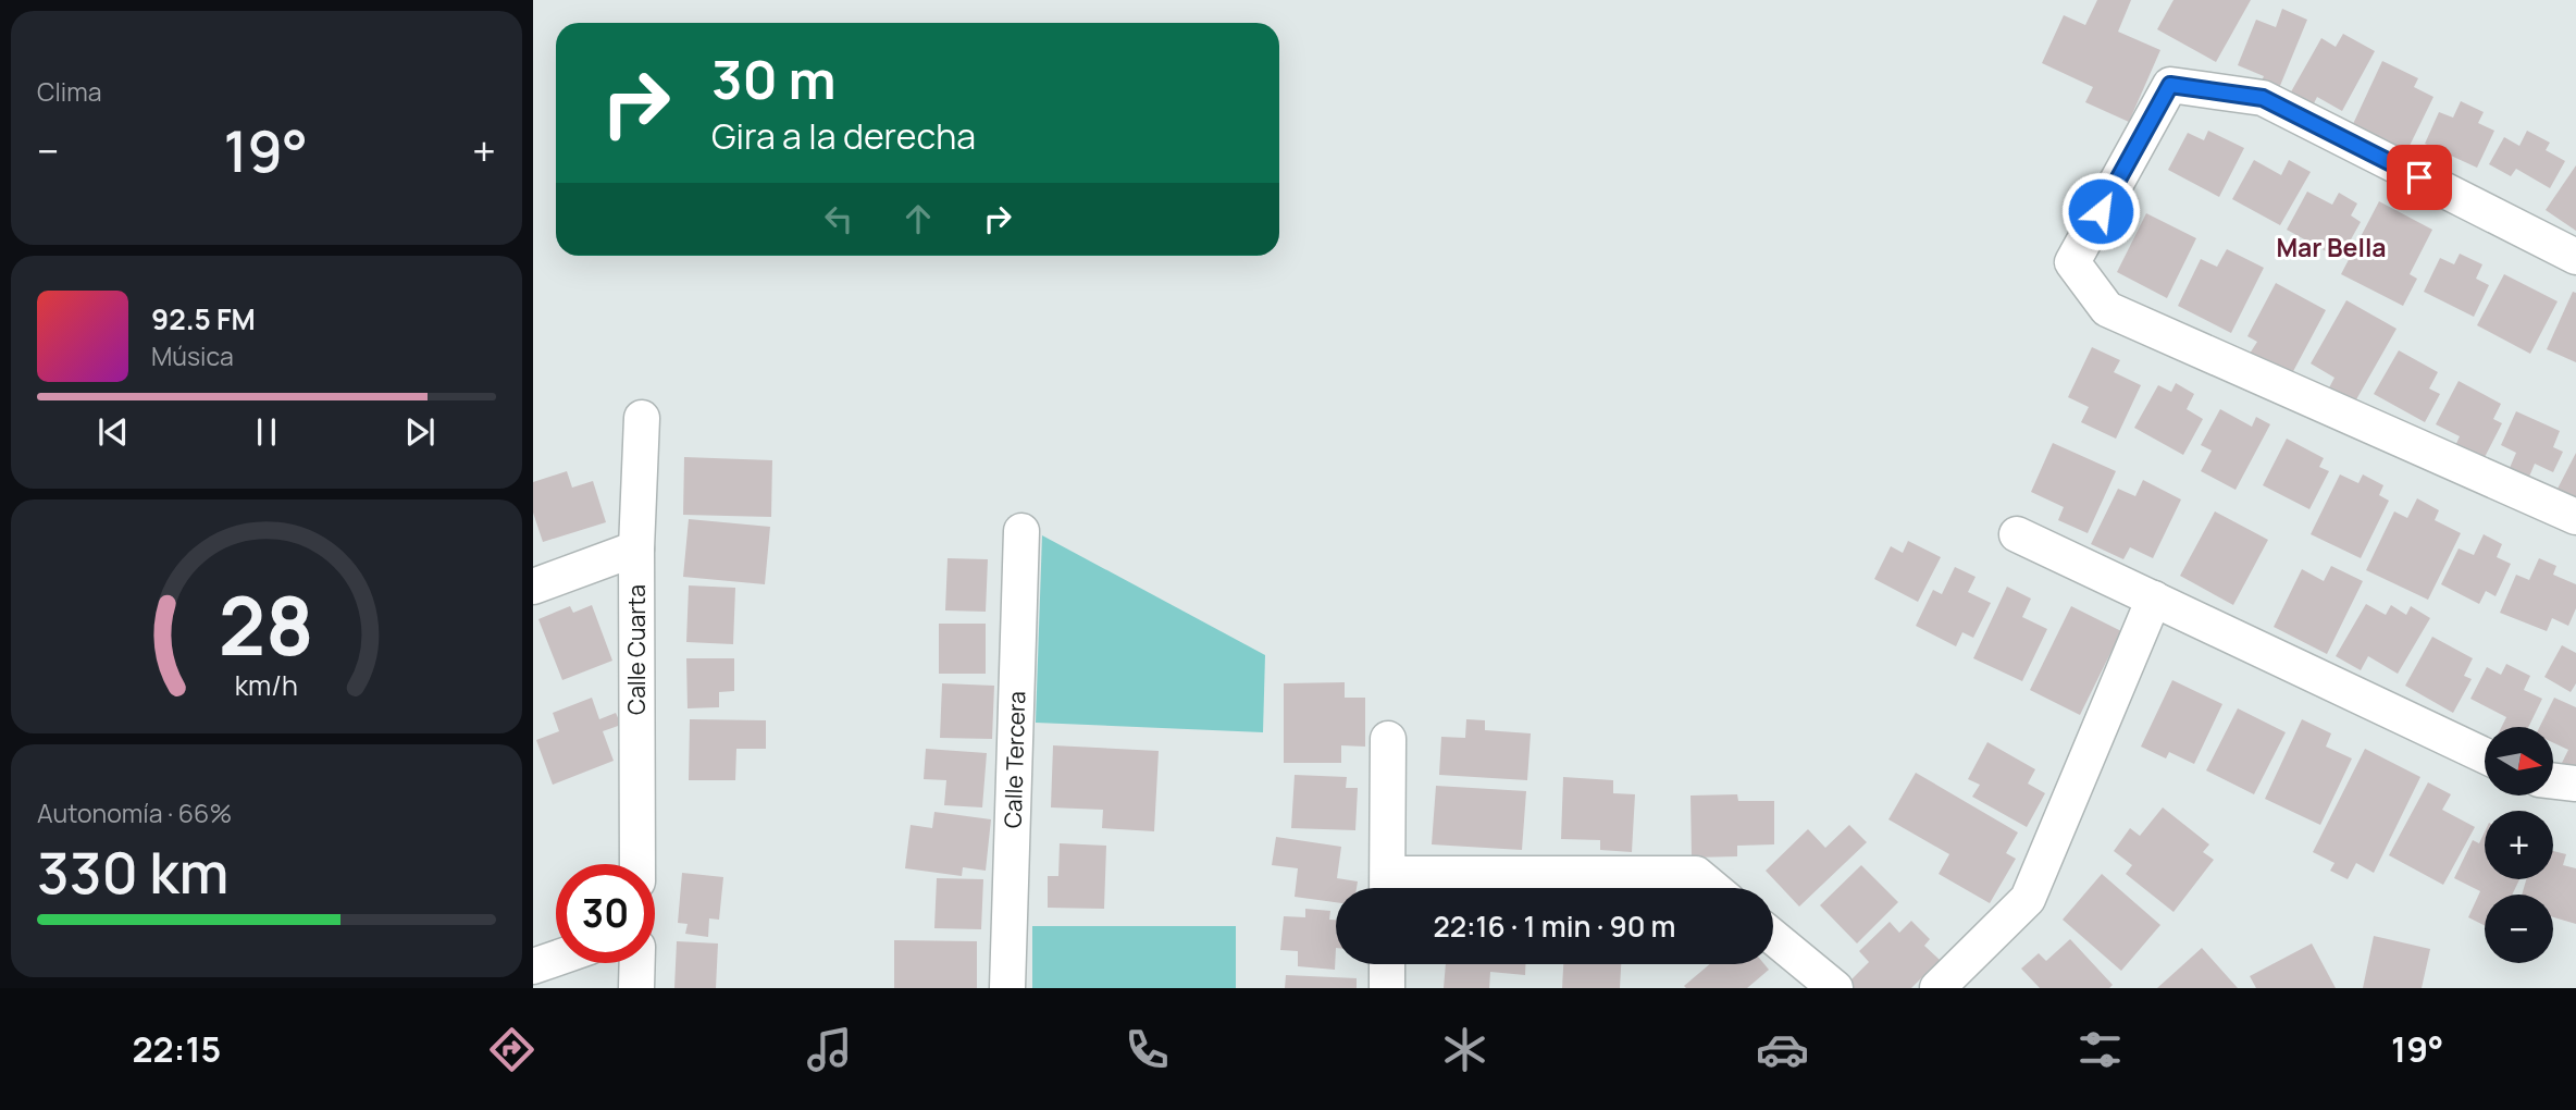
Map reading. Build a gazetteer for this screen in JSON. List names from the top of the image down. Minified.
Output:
{"streets":{"street":["Calle Cuarta","Calle Tercera"]},"districts":["Mar Bella"],"north":"right","page":{"tile":["Clima",["Autonomía · 66%","330 km"]],"turn":["30 m","Gira a la derecha"],"heat":["−","19°","+"],"song":["92.5 FM","Música"],"map_buttons":["+","−"],"limit":"30","trip":"22:16 · 1 min · 90 m","tabs":["22:15","19°"],"gauge":["28","km/h"]}}
